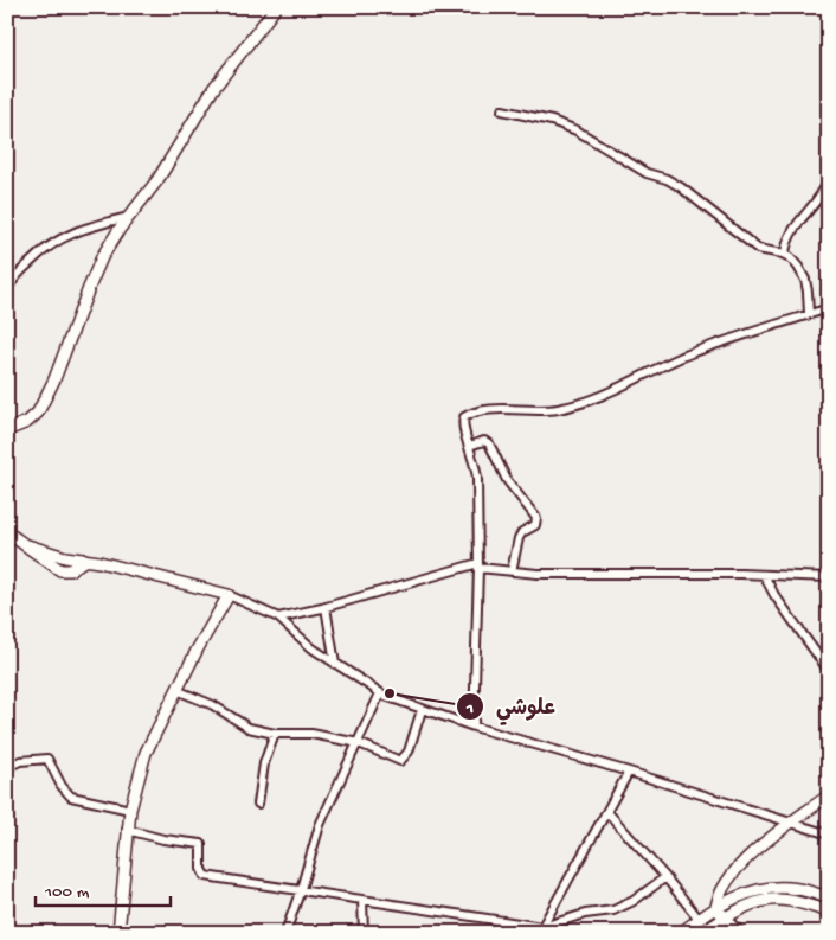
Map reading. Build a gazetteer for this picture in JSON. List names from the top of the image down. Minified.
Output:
{"places":["علوشي"],"scale_bar":"100 m"}
